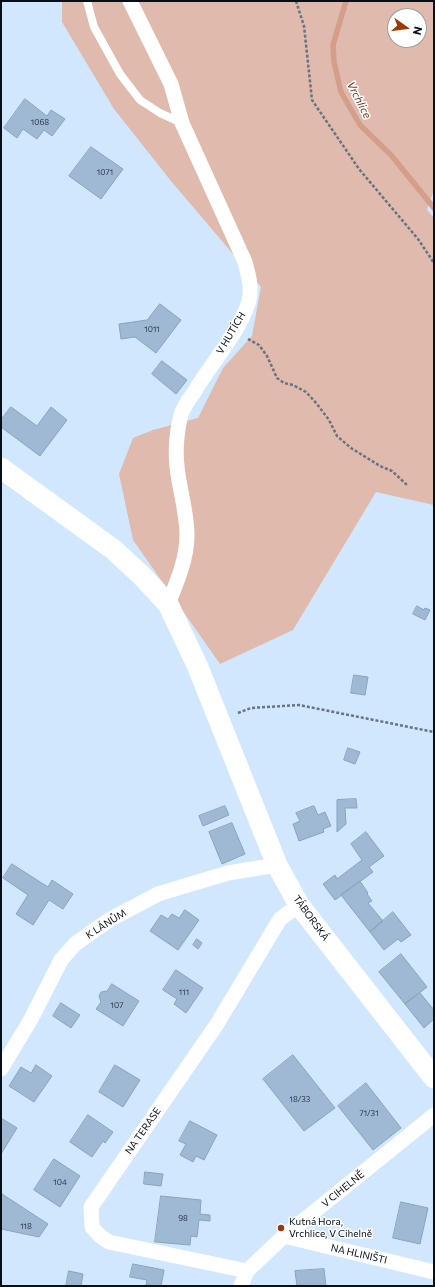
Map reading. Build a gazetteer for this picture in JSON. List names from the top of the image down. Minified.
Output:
{"streets":{"street":["V HUTÍCH","TÁBORSKÁ","K LÁNŮM","NA TERASE","V CIHELNĚ","NA HLINIŠTI"]},"crossings":[["V HUTÍCH","TÁBORSKÁ"],["TÁBORSKÁ","K LÁNŮM"],["TÁBORSKÁ","NA TERASE"],["NA TERASE","V CIHELNĚ"],["V CIHELNĚ","NA HLINIŠTI"]],"water":["Vrchlice"],"places":["Kutná Hora, Vrchlice, V Cihelně"],"house_numbers":["1068","1071","1011","111","107","18/33","71/31","104","98","118"],"north":"right"}
